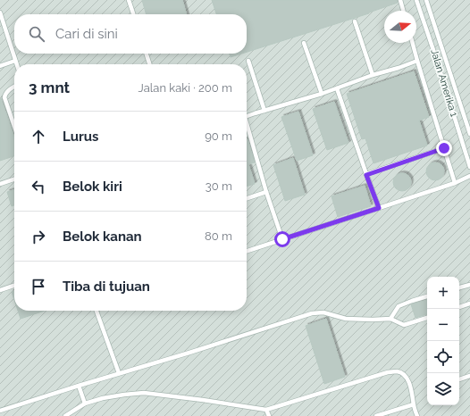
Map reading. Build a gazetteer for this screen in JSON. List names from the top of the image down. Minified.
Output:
{"streets":{"lane":["Jalan Amerika 1"]},"north":"right","page":{"search":"Cari di sini","heading":["3 mnt","Jalan kaki · 200 m"],"list":[["Lurus","90 m"],["Belok kiri","30 m"],["Belok kanan","80 m"],"Tiba di tujuan"],"map_buttons":["+","−"]}}
